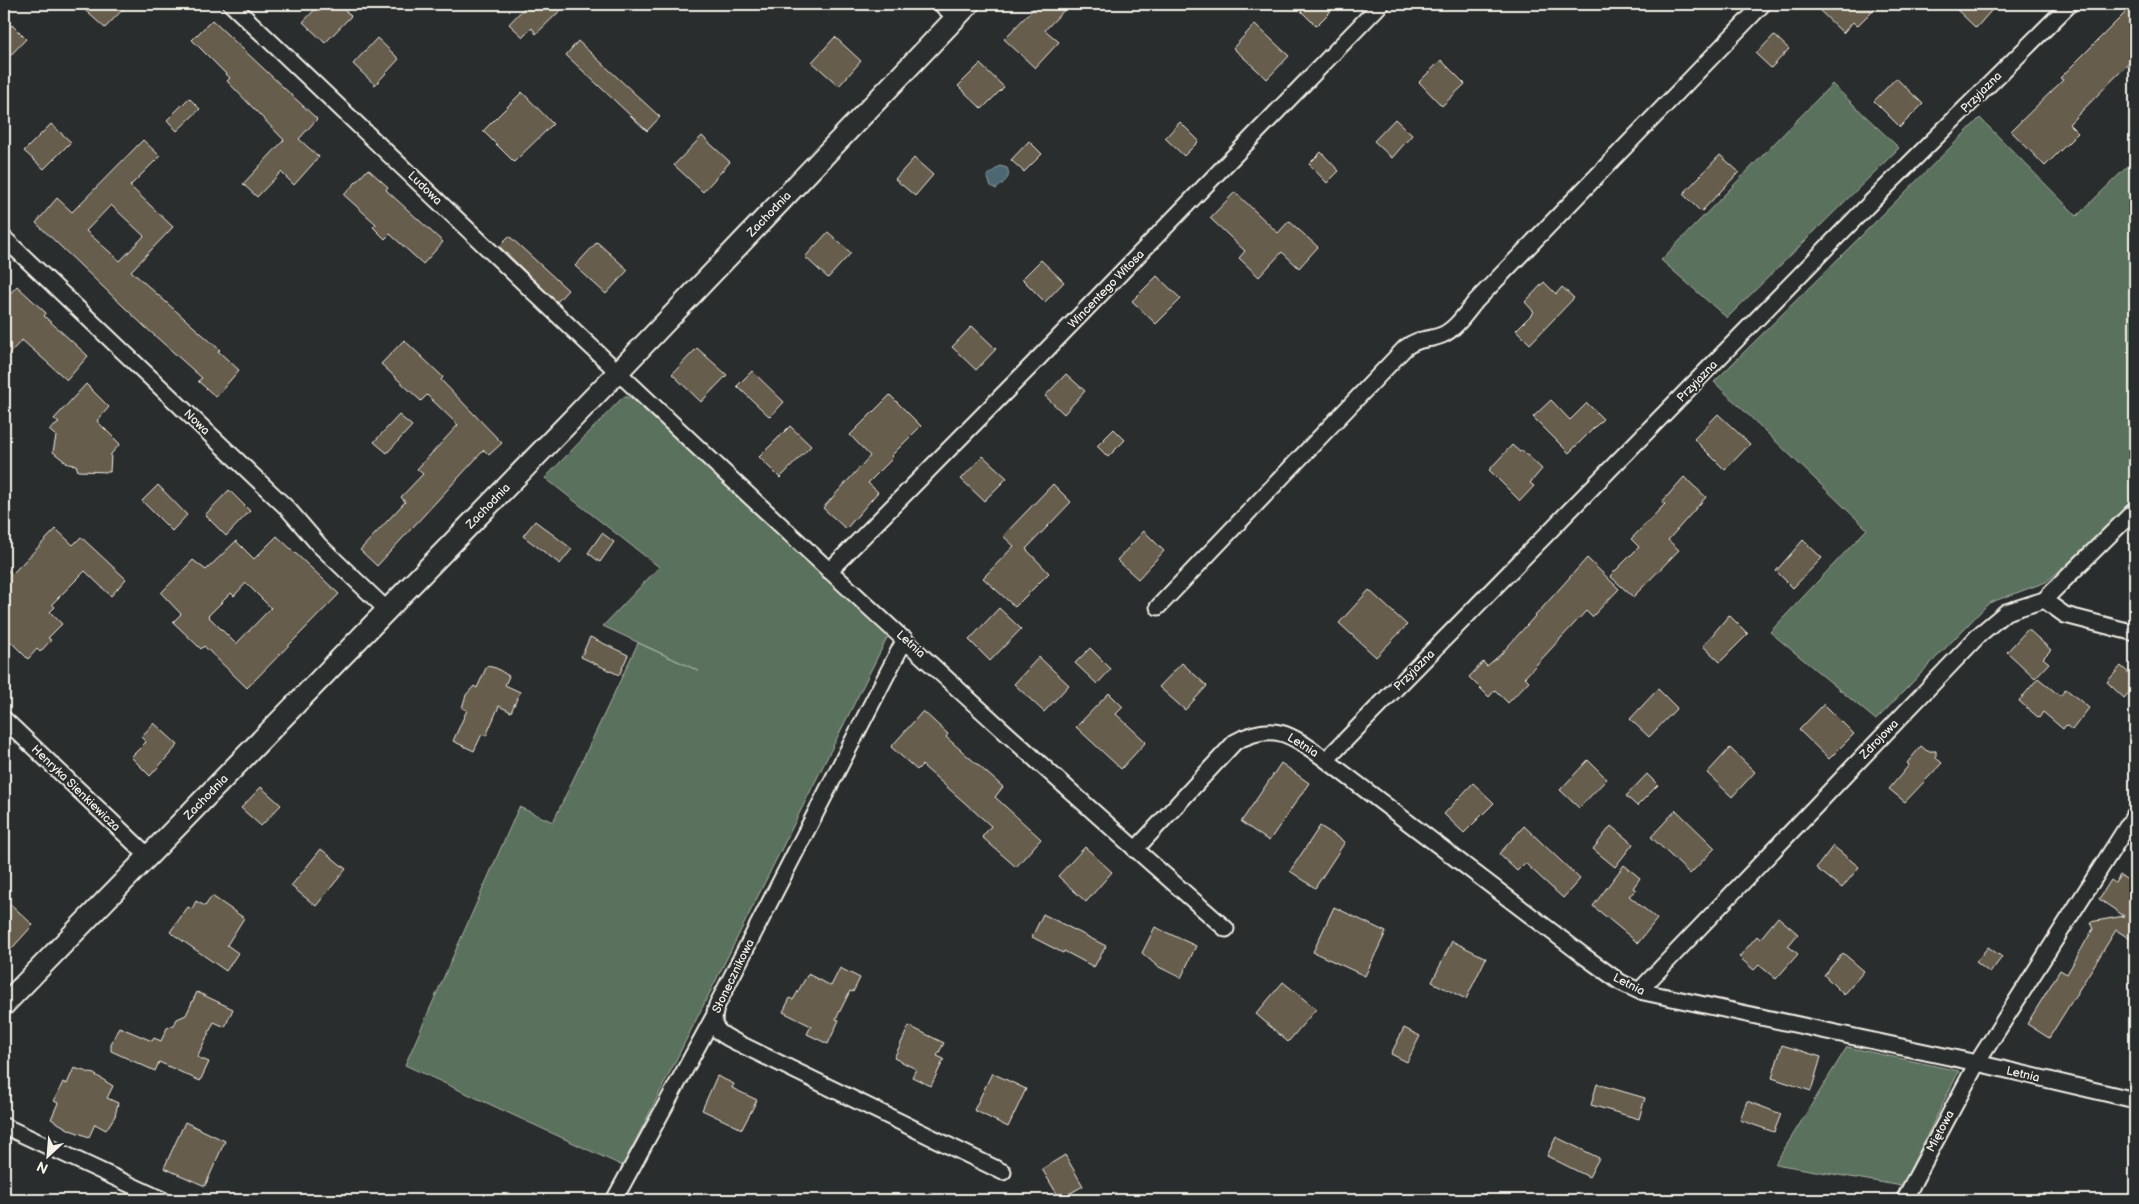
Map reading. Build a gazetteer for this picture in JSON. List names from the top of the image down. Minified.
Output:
{"streets":{"street":["Przyjazna","Ludowa","Zachodnia","Wincentego Witosa","Nowa","Letnia","Zdrojowa","Henryka Sienkiewicza","Słonecznikowa","Miętowa"]},"crossings":[["Przyjazna","Letnia"],["Ludowa","Zachodnia"],["Ludowa","Letnia"],["Zachodnia","Nowa"],["Zachodnia","Letnia"],["Zachodnia","Henryka Sienkiewicza"],["Wincentego Witosa","Letnia"],["Letnia","Zdrojowa"],["Letnia","Słonecznikowa"],["Letnia","Miętowa"]],"north":"bottom left"}
